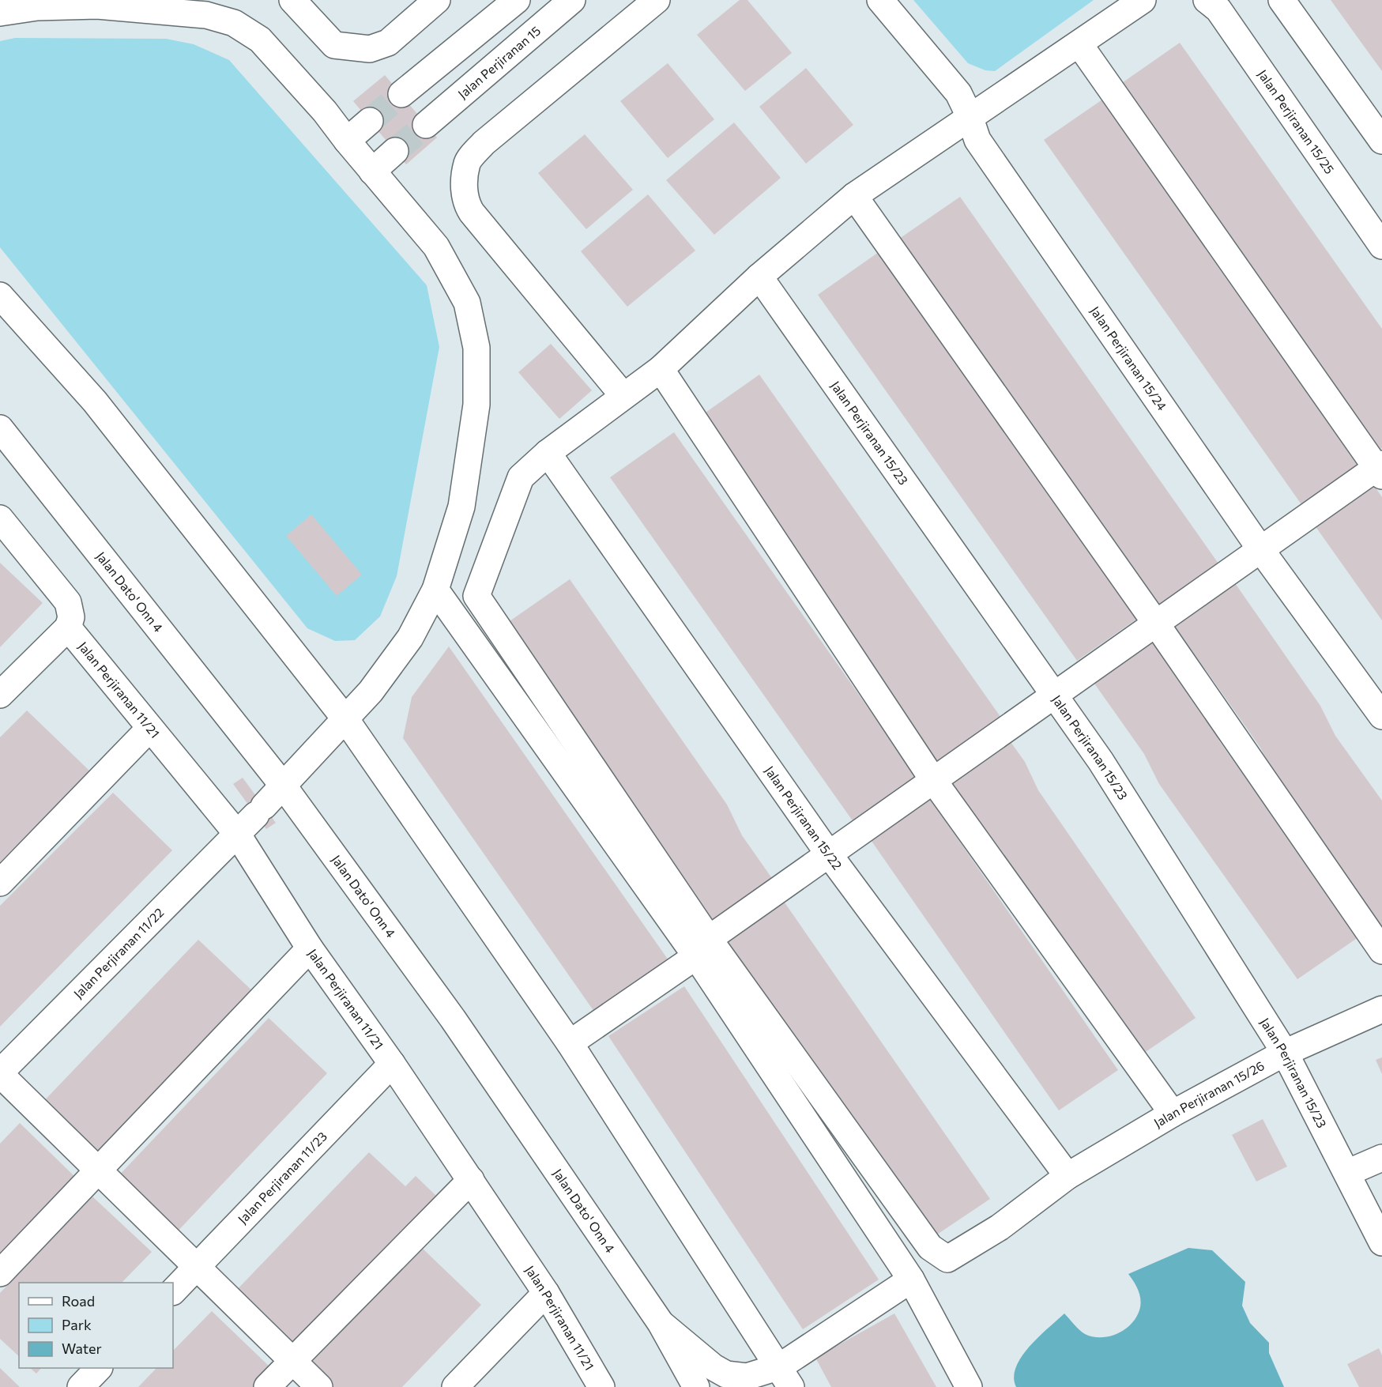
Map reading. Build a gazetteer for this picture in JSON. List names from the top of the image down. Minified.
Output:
{"streets":{"street":["Jalan Perjiranan 15","Jalan Perjiranan 15/25","Jalan Perjiranan 15/24","Jalan Perjiranan 15/23","Jalan Dato' Onn 4","Jalan Perjiranan 11/21","Jalan Perjiranan 15/22","Jalan Perjiranan 11/22","Jalan Perjiranan 15/26","Jalan Perjiranan 11/23"]},"crossings":[["Jalan Perjiranan 15/23","Jalan Perjiranan 15/26"],["Jalan Dato' Onn 4","Jalan Perjiranan 11/22"],["Jalan Perjiranan 11/21","Jalan Perjiranan 11/22"],["Jalan Perjiranan 11/21","Jalan Perjiranan 11/23"],["Jalan Perjiranan 15/22","Jalan Perjiranan 15/26"]],"legend":["Road","Park","Water"]}
